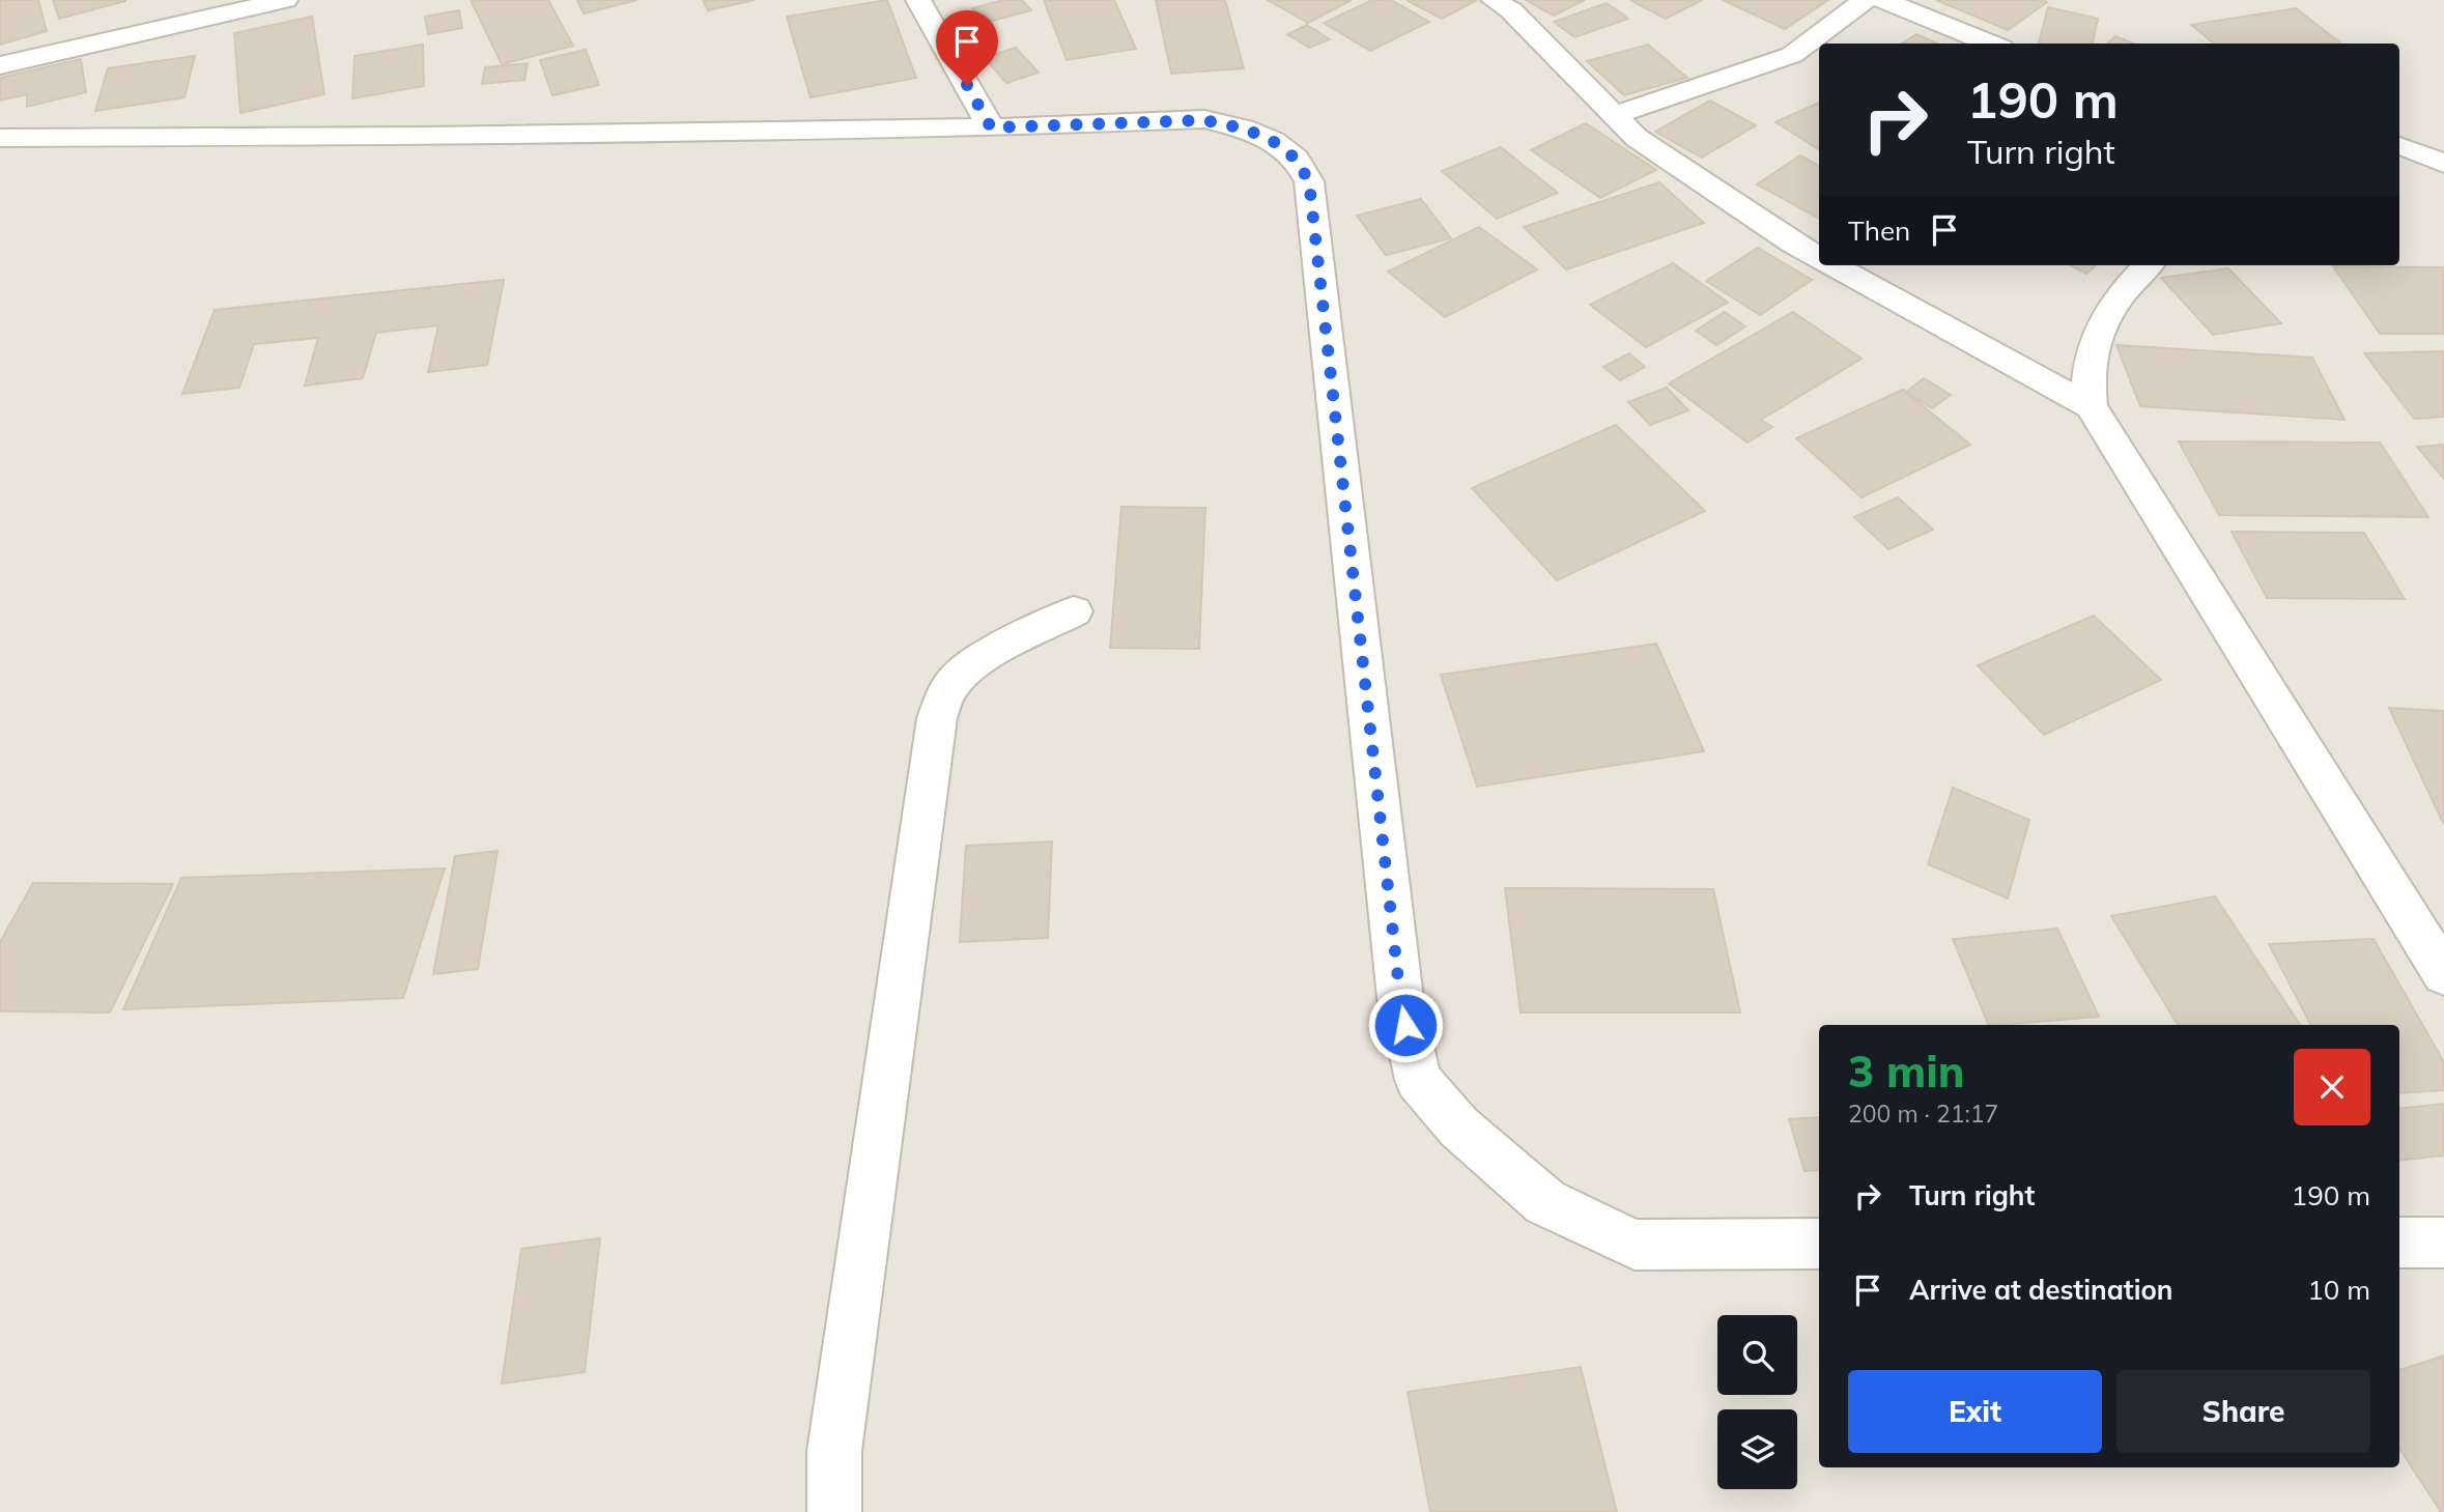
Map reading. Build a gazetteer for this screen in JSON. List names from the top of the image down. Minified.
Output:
{"page":{"turn":["190 m","Turn right"],"then":"Then","heading":["3 min","200 m · 21:17"],"list":[{"name":"Turn right","value":"190 m"},{"name":"Arrive at destination","value":"10 m"}],"buttons":["Exit","Share"]}}
